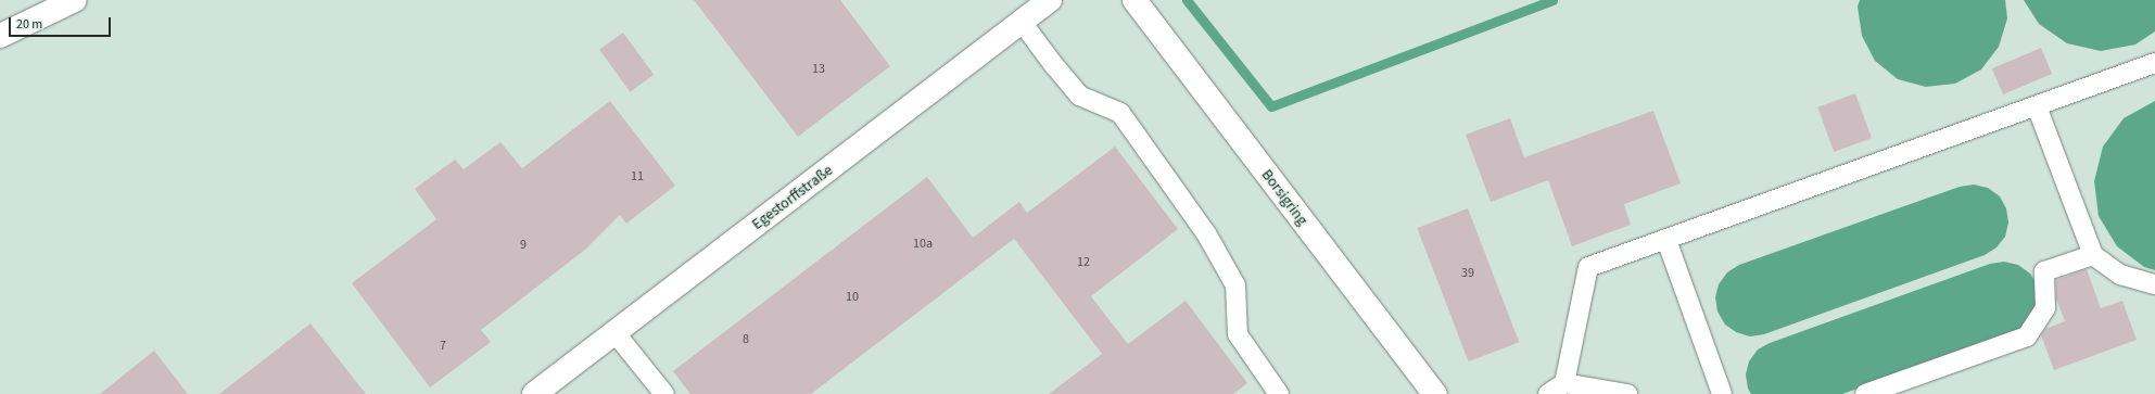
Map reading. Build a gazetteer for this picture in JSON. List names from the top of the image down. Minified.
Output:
{"streets":{"street":["Egestorffstraße","Borsigring"]},"house_numbers":["13","11","10a","9","12","39","10","8","7"],"scale_bar":"20 m"}
